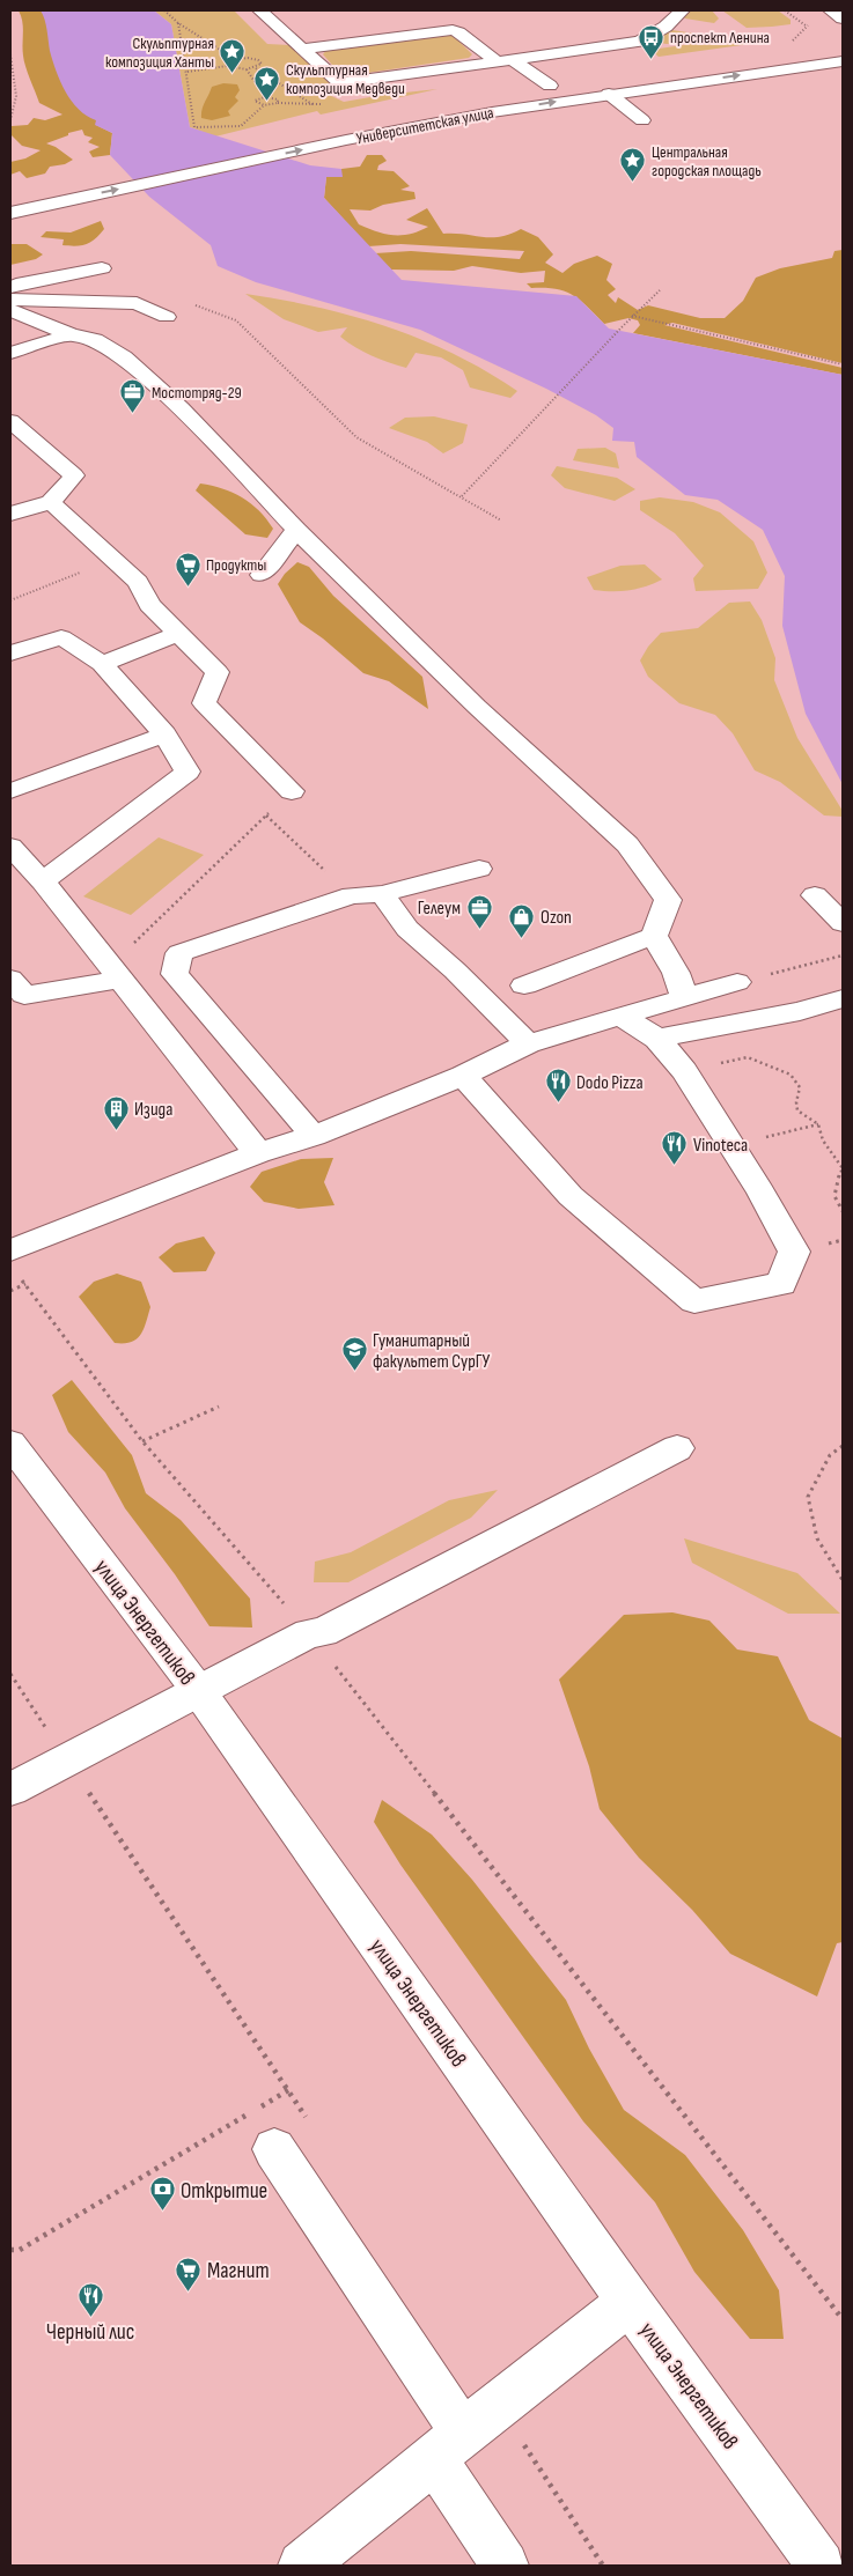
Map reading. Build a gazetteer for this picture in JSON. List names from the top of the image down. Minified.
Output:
{"streets":{"main road":["Университетская улица","улица Энергетиков"]},"places":{"bus stop":["проспект Ленина"],"place":["Скульптурная композиция Ханты","Скульптурная композиция Медведи","Центральная городская площадь"],"office":["Мостотряд-29","Гелеум"],"supermarket":["Продукты","Магнит"],"shop":["Ozon"],"restaurant":["Dodo Pizza","Vinoteca","Черный лис"],"building":["Изида"],"school or university":["Гуманитарный факультет СурГУ"],"bank":["Открытие"]}}
